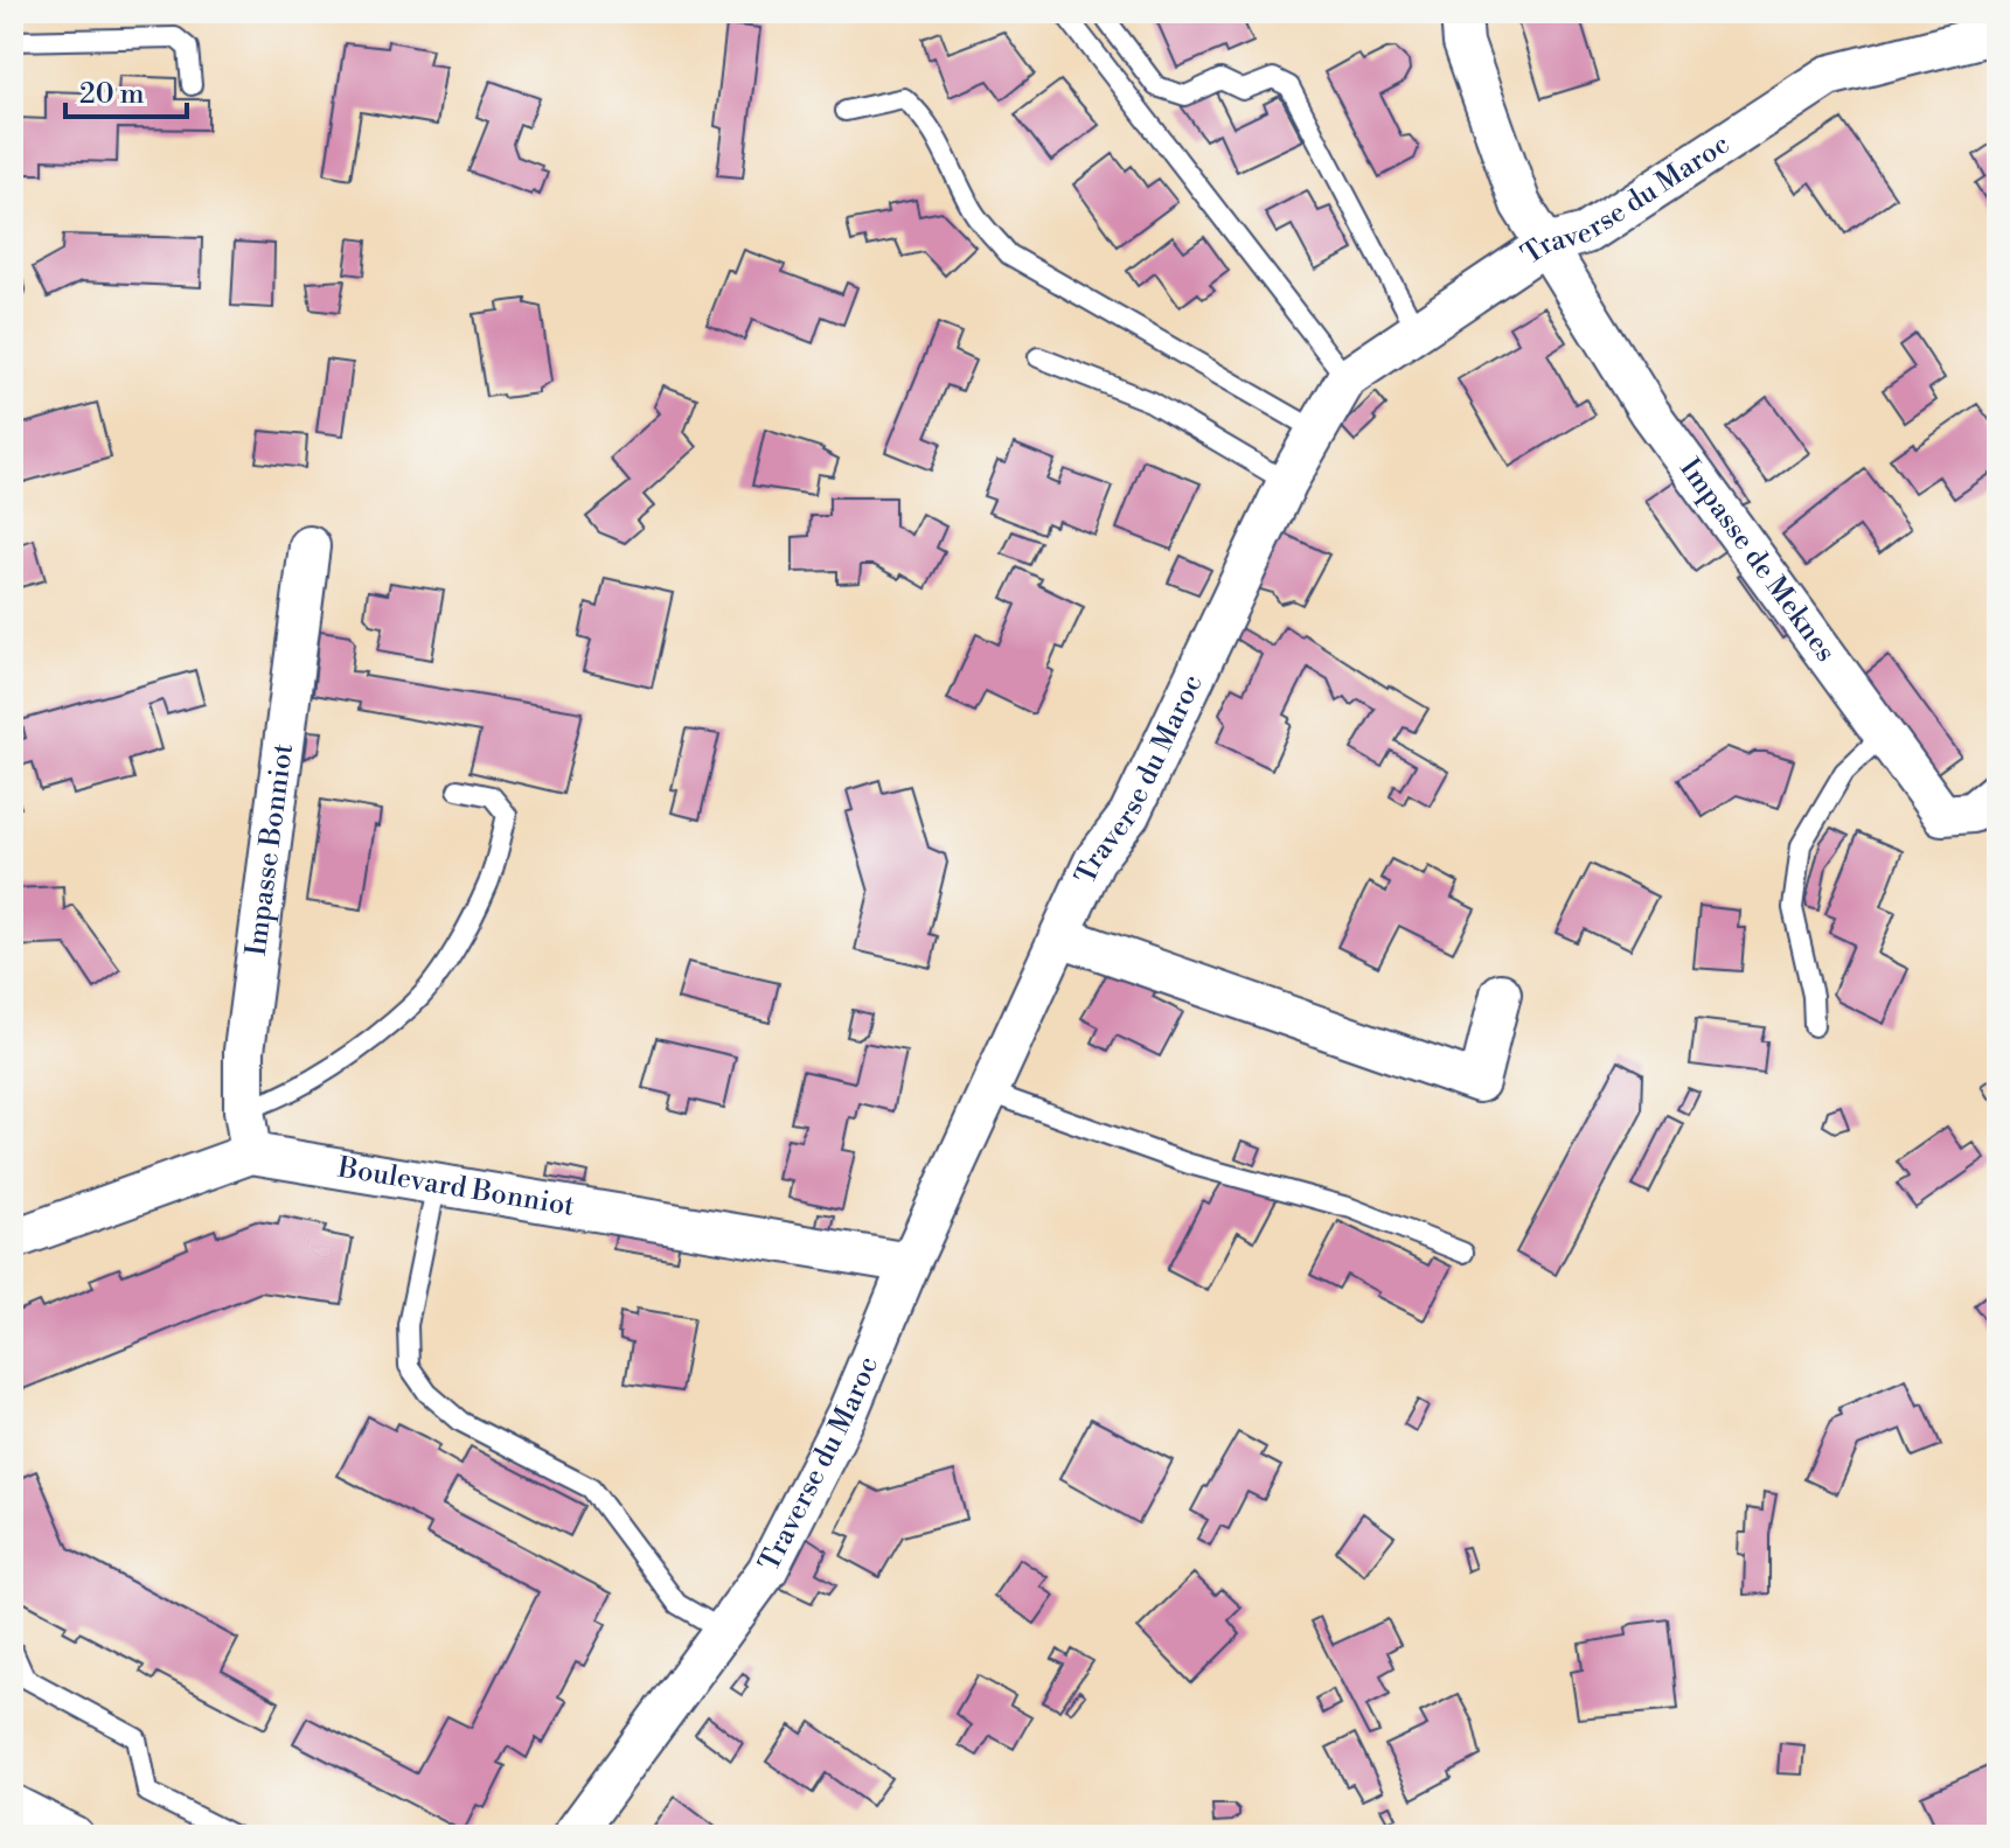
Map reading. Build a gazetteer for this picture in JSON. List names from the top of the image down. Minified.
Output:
{"streets":{"street":["Traverse du Maroc","Impasse de Meknes","Impasse Bonniot","Boulevard Bonniot"]},"crossings":[["Traverse du Maroc","Impasse de Meknes"],["Traverse du Maroc","Boulevard Bonniot"],["Impasse Bonniot","Boulevard Bonniot"]],"scale_bar":"20 m"}
